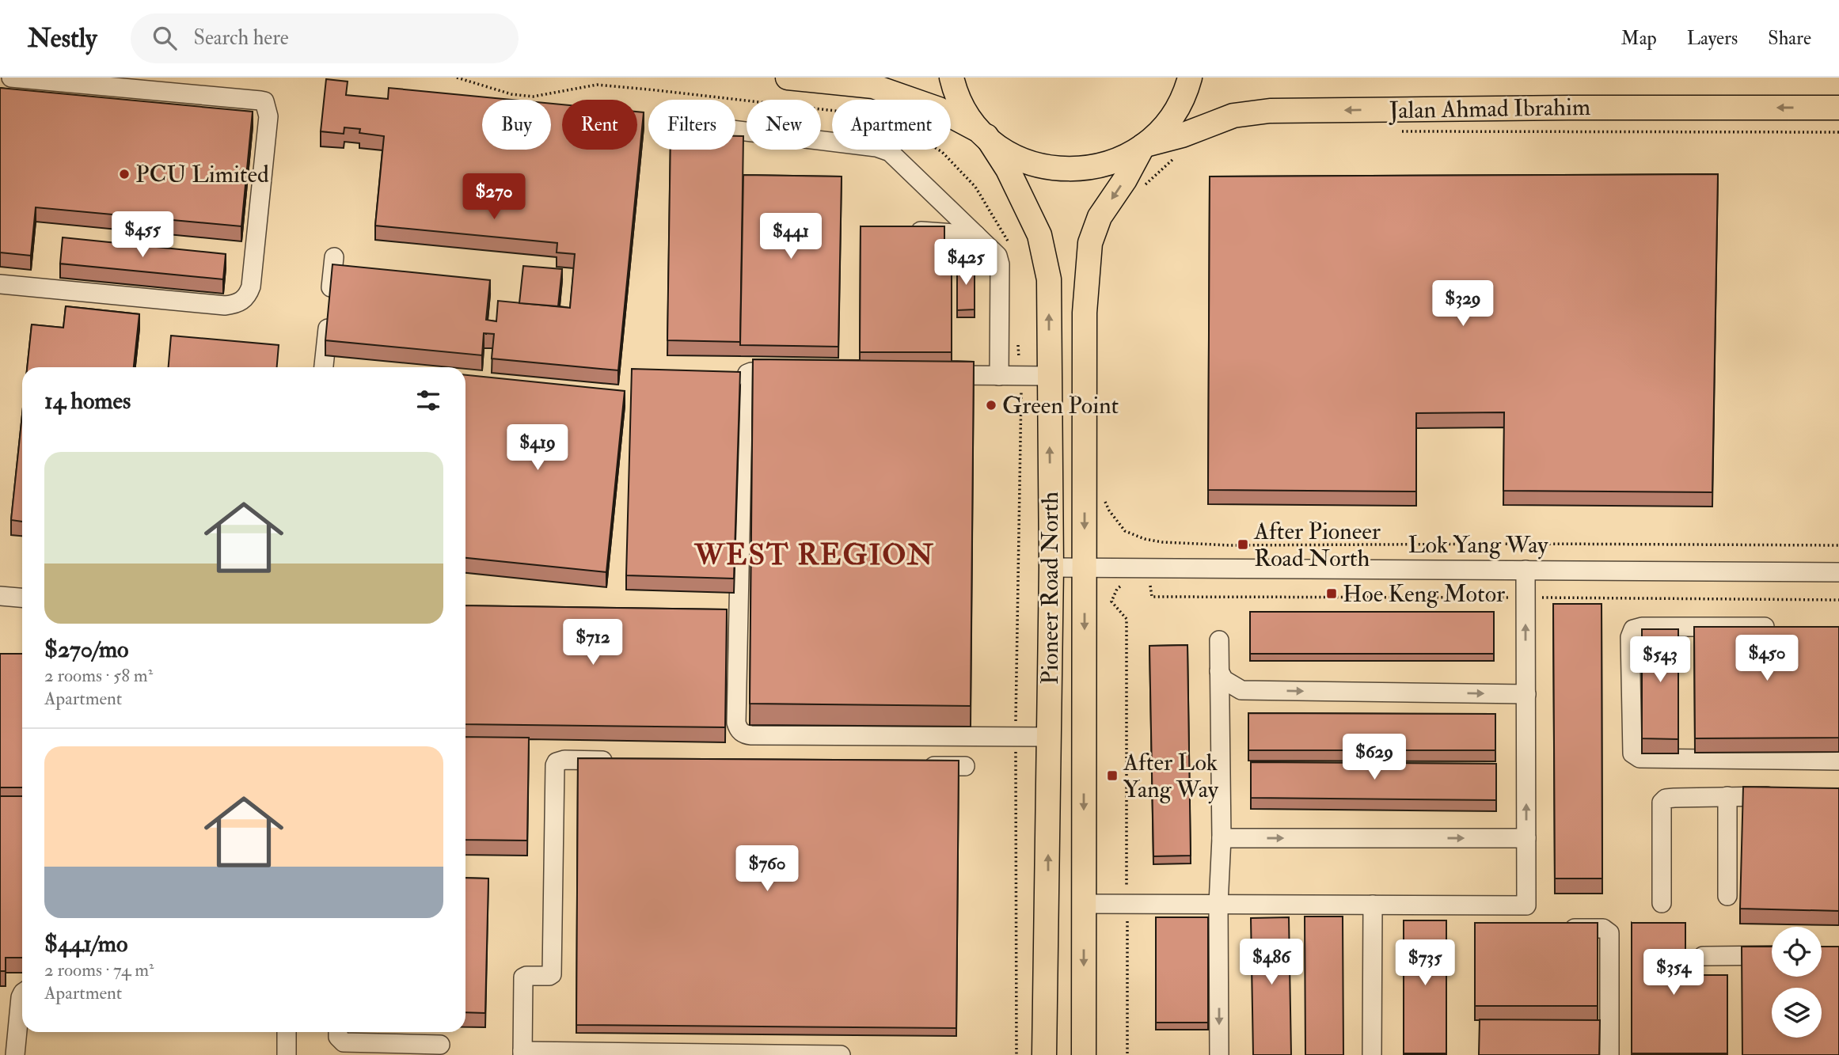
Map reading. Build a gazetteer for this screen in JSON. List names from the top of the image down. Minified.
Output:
{"streets":{"main road":["Jalan Ahmad Ibrahim","Pioneer Road North"],"street":["Lok Yang Way"]},"crossings":[["Jalan Ahmad Ibrahim","Pioneer Road North"],["Lok Yang Way","Pioneer Road North"]],"one_way":["Jalan Ahmad Ibrahim"],"districts":["WEST REGION"],"places":{"other":["PCU Limited","Green Point"],"transit":["After Pioneer Road North","Hoe Keng Motor","After Lok Yang Way"]},"page":{"header":"Nestly","search":"Search here","nav":["Map","Layers","Share"],"chip":["Buy","Rent","Filters","New","Apartment"],"price":["$270","$455","$441","$425","$329","$419","$712","$450","$543","$629","$760","$486","$735","$354"],"heading":"14 homes","list":[{"name":"$270/mo","note":"2 rooms · 58 m² · Apartment"},{"name":"$441/mo","note":"2 rooms · 74 m² · Apartment"}]}}
